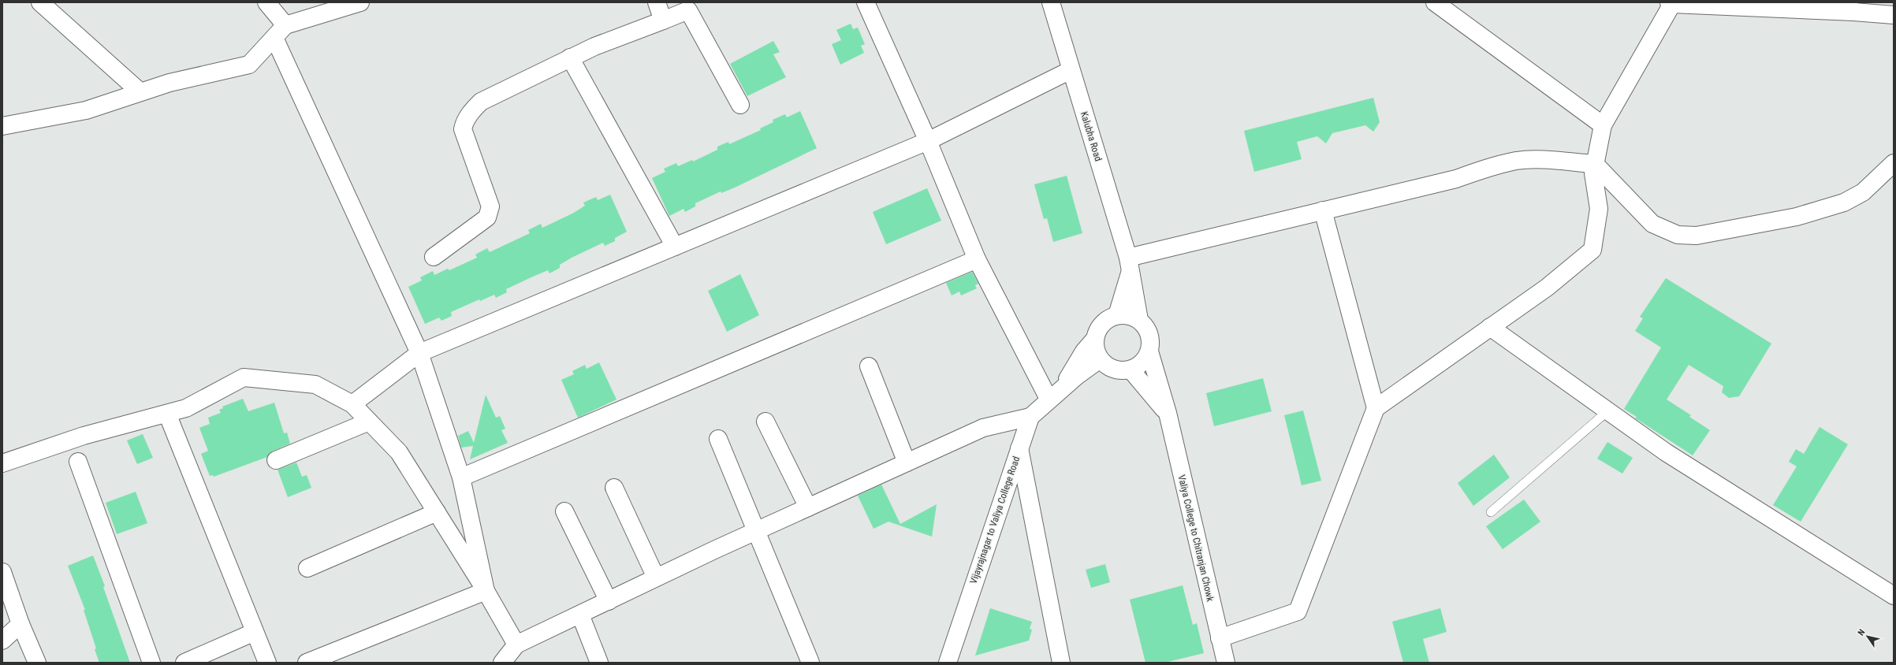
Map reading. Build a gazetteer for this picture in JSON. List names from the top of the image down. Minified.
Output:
{"streets":{"street":["Kalubha Road","Vijayrajnagar to Valiya College Road","Valiya College to Chitranjan Chowk"]},"crossings":[["Kalubha Road","Vijayrajnagar to Valiya College Road"],["Kalubha Road","Valiya College to Chitranjan Chowk"],["Vijayrajnagar to Valiya College Road","Valiya College to Chitranjan Chowk"]],"north":"top left"}
